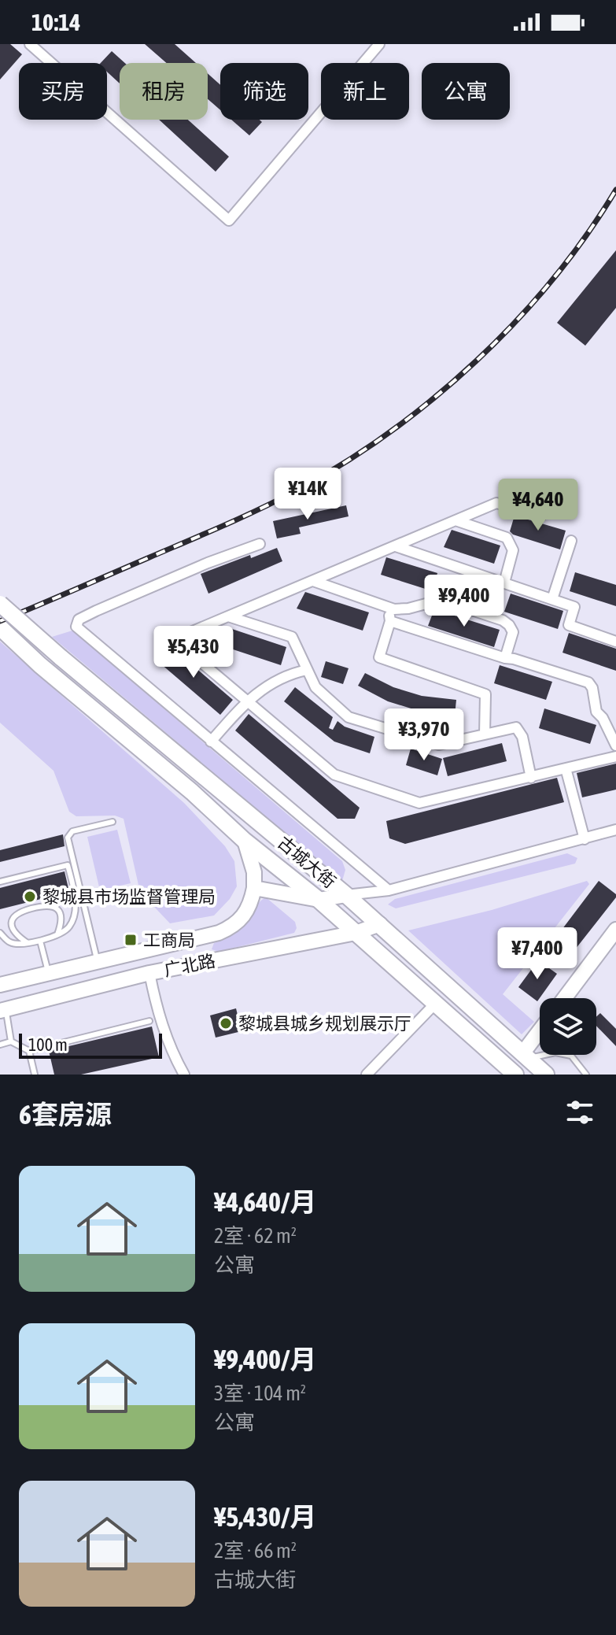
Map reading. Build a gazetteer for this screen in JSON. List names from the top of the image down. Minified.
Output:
{"streets":{"main road":["古城大街","广北路"]},"crossings":[["古城大街","广北路"]],"places":{"other":["黎城县市场监督管理局","黎城县城乡规划展示厅"],"transit":["工商局"]},"scale_bar":"100 m","page":{"status":"10:14","chip":["买房","租房","筛选","新上","公寓"],"price":["¥14K","¥4,640","¥9,400","¥5,430","¥3,970","¥7,400"],"scale":"100 m","heading":"6套房源","list":[{"name":"¥4,640/月","note":"2室 · 62 m² · 公寓"},{"name":"¥9,400/月","note":"3室 · 104 m² · 公寓"},{"name":"¥5,430/月","note":"2室 · 66 m² · 古城大街"}]}}
